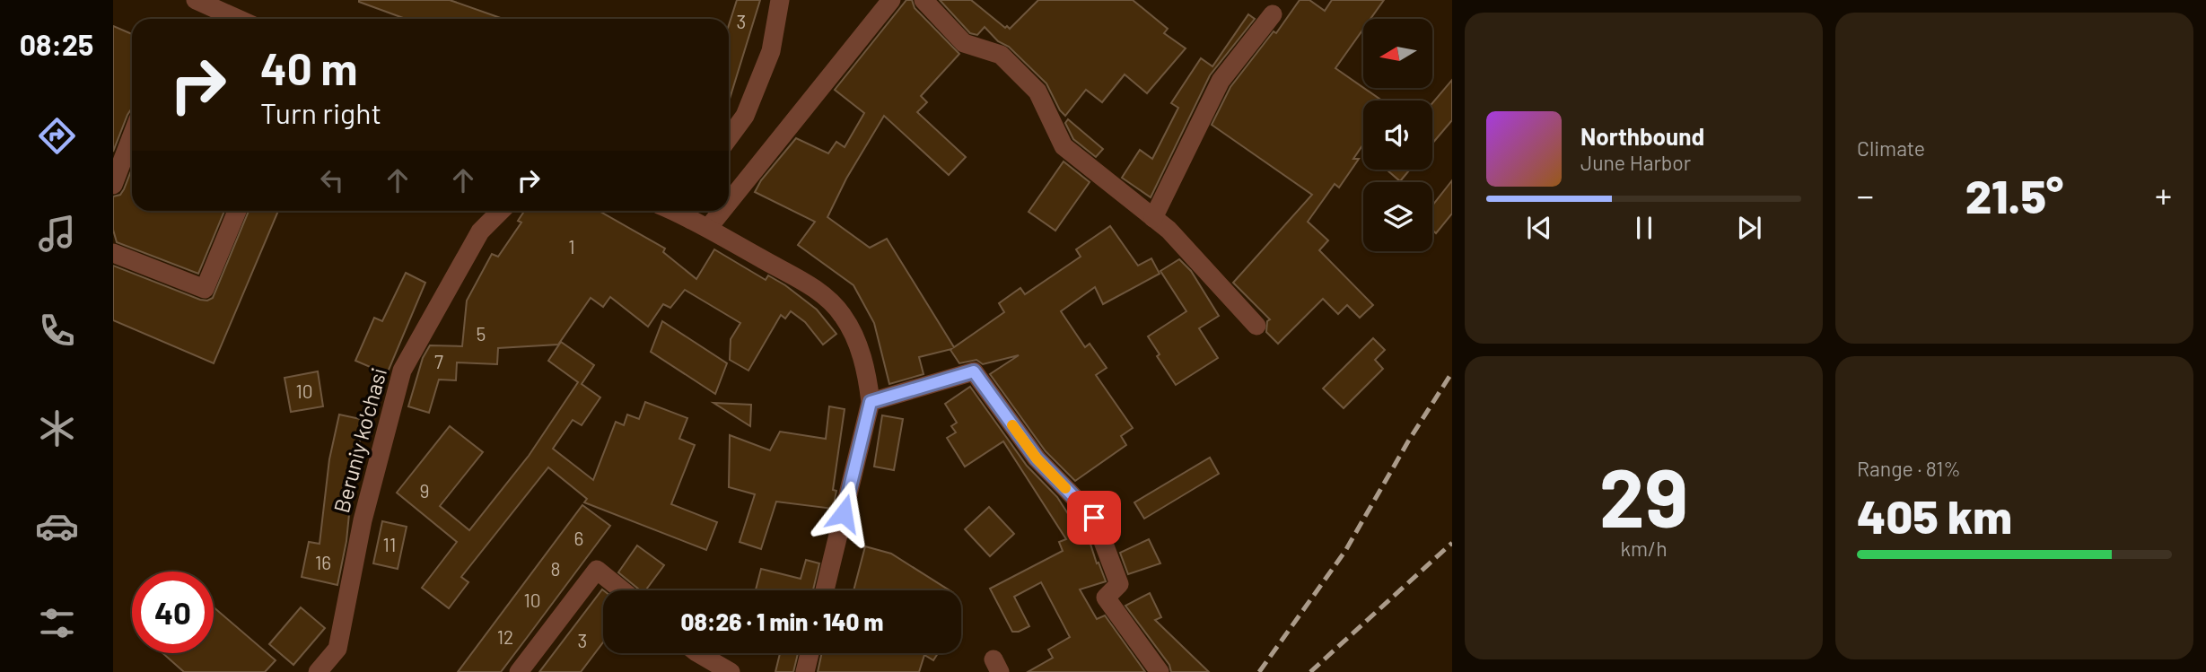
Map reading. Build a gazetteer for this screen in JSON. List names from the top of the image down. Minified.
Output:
{"streets":{"street":["Beruniy ko'chasi"]},"house_numbers":["3","1","5","7","10","9","6","11","16","8","10","12","3"],"north":"left","page":{"tabs":"08:25","tile":["Climate",["29","km/h"],["Range · 81%","405 km"]],"turn":["40 m","Turn right"],"song":["Northbound","June Harbor"],"heat":["−","21.5°","+"],"limit":"40","trip":"08:26 · 1 min · 140 m"}}
